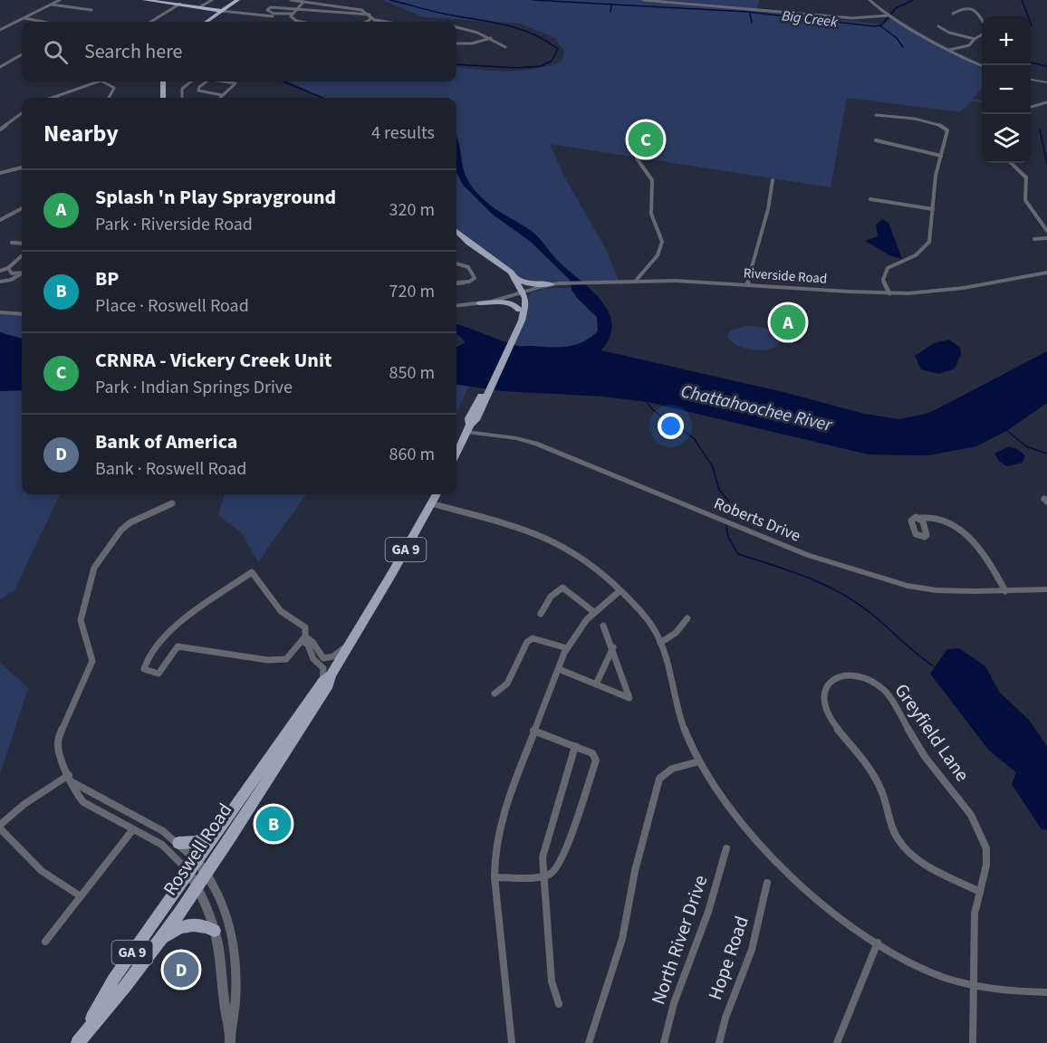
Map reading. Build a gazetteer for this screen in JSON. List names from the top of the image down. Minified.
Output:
{"streets":{"main road":["GA 9","Roswell Road"],"street":["Riverside Road","Roberts Drive","Greyfield Lane","North River Drive","Hope Road"]},"water":["Big Creek","Chattahoochee River"],"page":{"map_buttons":["+","−"],"search":"Search here","heading":["Nearby","4 results"],"pins":["C","A","B","D"],"list":[{"mark":"A","name":"Splash 'n Play Sprayground","note":"Park · Riverside Road","value":"320 m"},{"mark":"B","name":"BP","note":"Place · Roswell Road","value":"720 m"},{"mark":"C","name":"CRNRA - Vickery Creek Unit","note":"Park · Indian Springs Drive","value":"850 m"},{"mark":"D","name":"Bank of America","note":"Bank · Roswell Road","value":"860 m"}]}}
